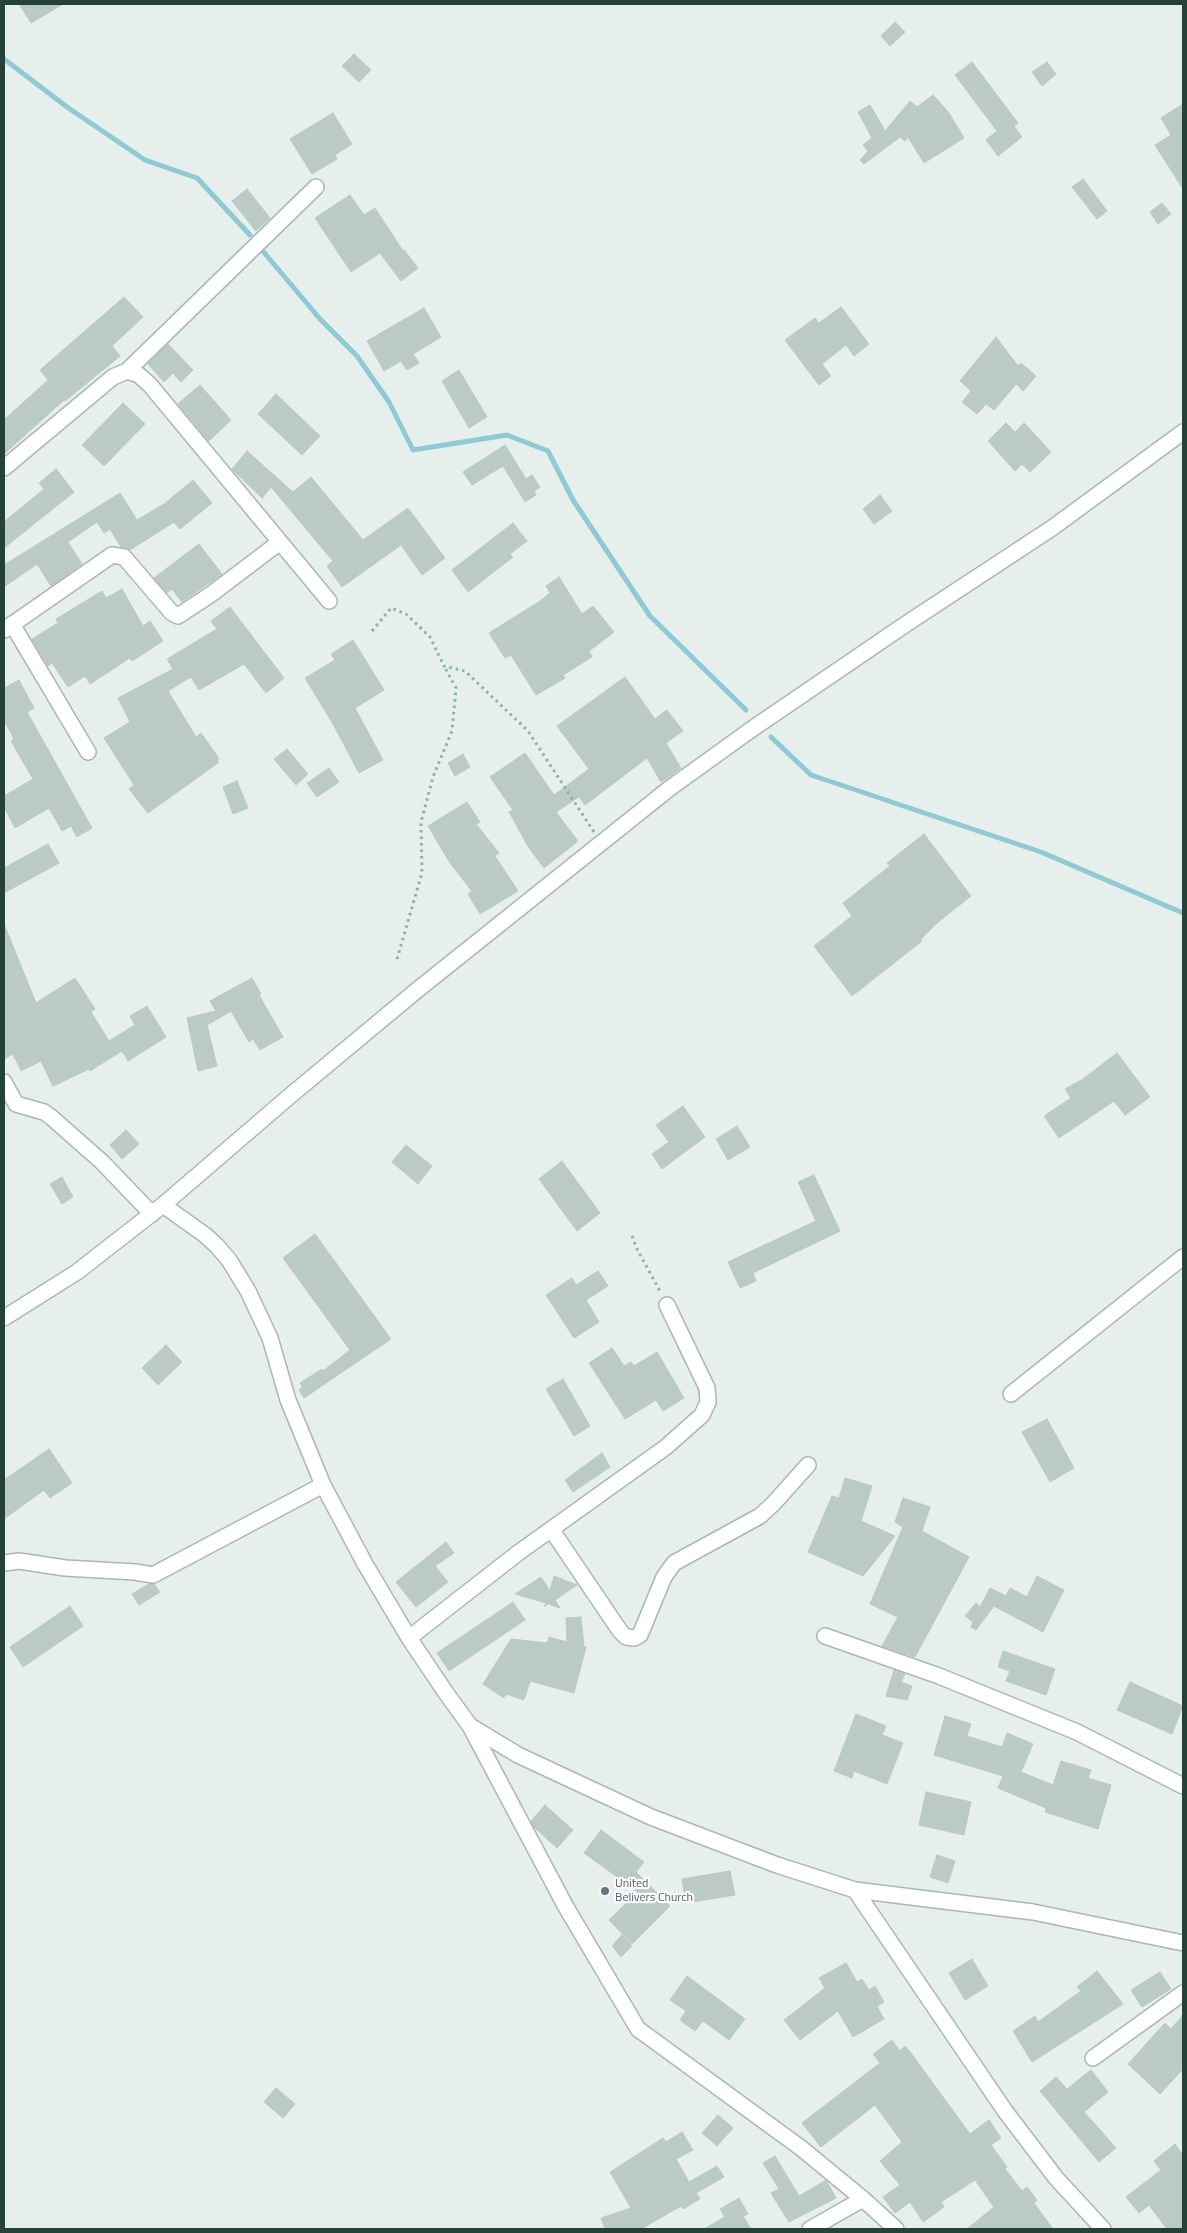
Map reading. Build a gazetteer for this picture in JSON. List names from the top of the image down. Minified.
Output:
{"places":["United Belivers Church"]}
